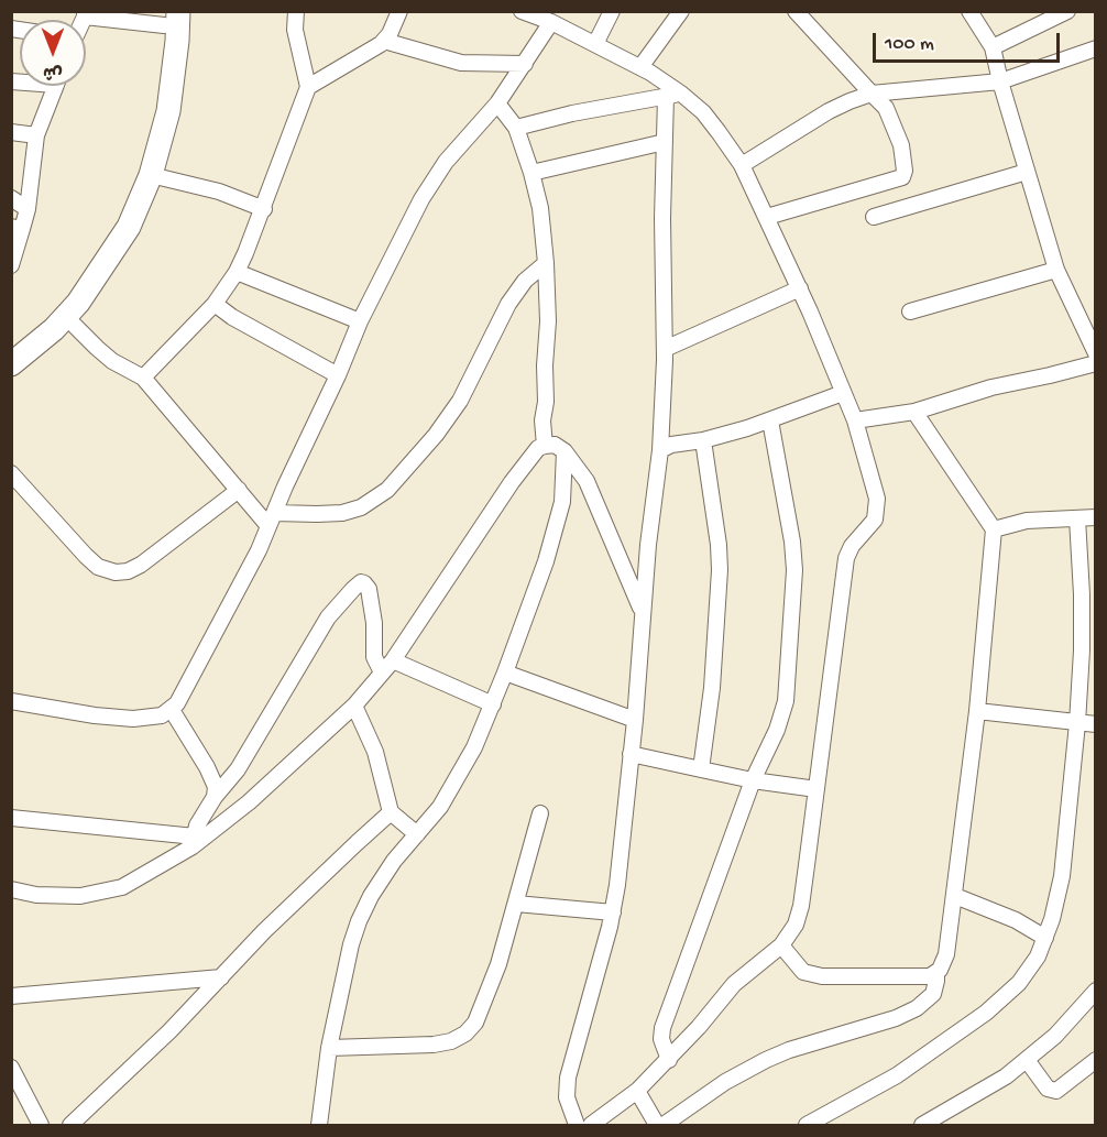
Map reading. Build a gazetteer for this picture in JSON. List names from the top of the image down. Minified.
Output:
{"scale_bar":"100 m","north":"bottom"}
